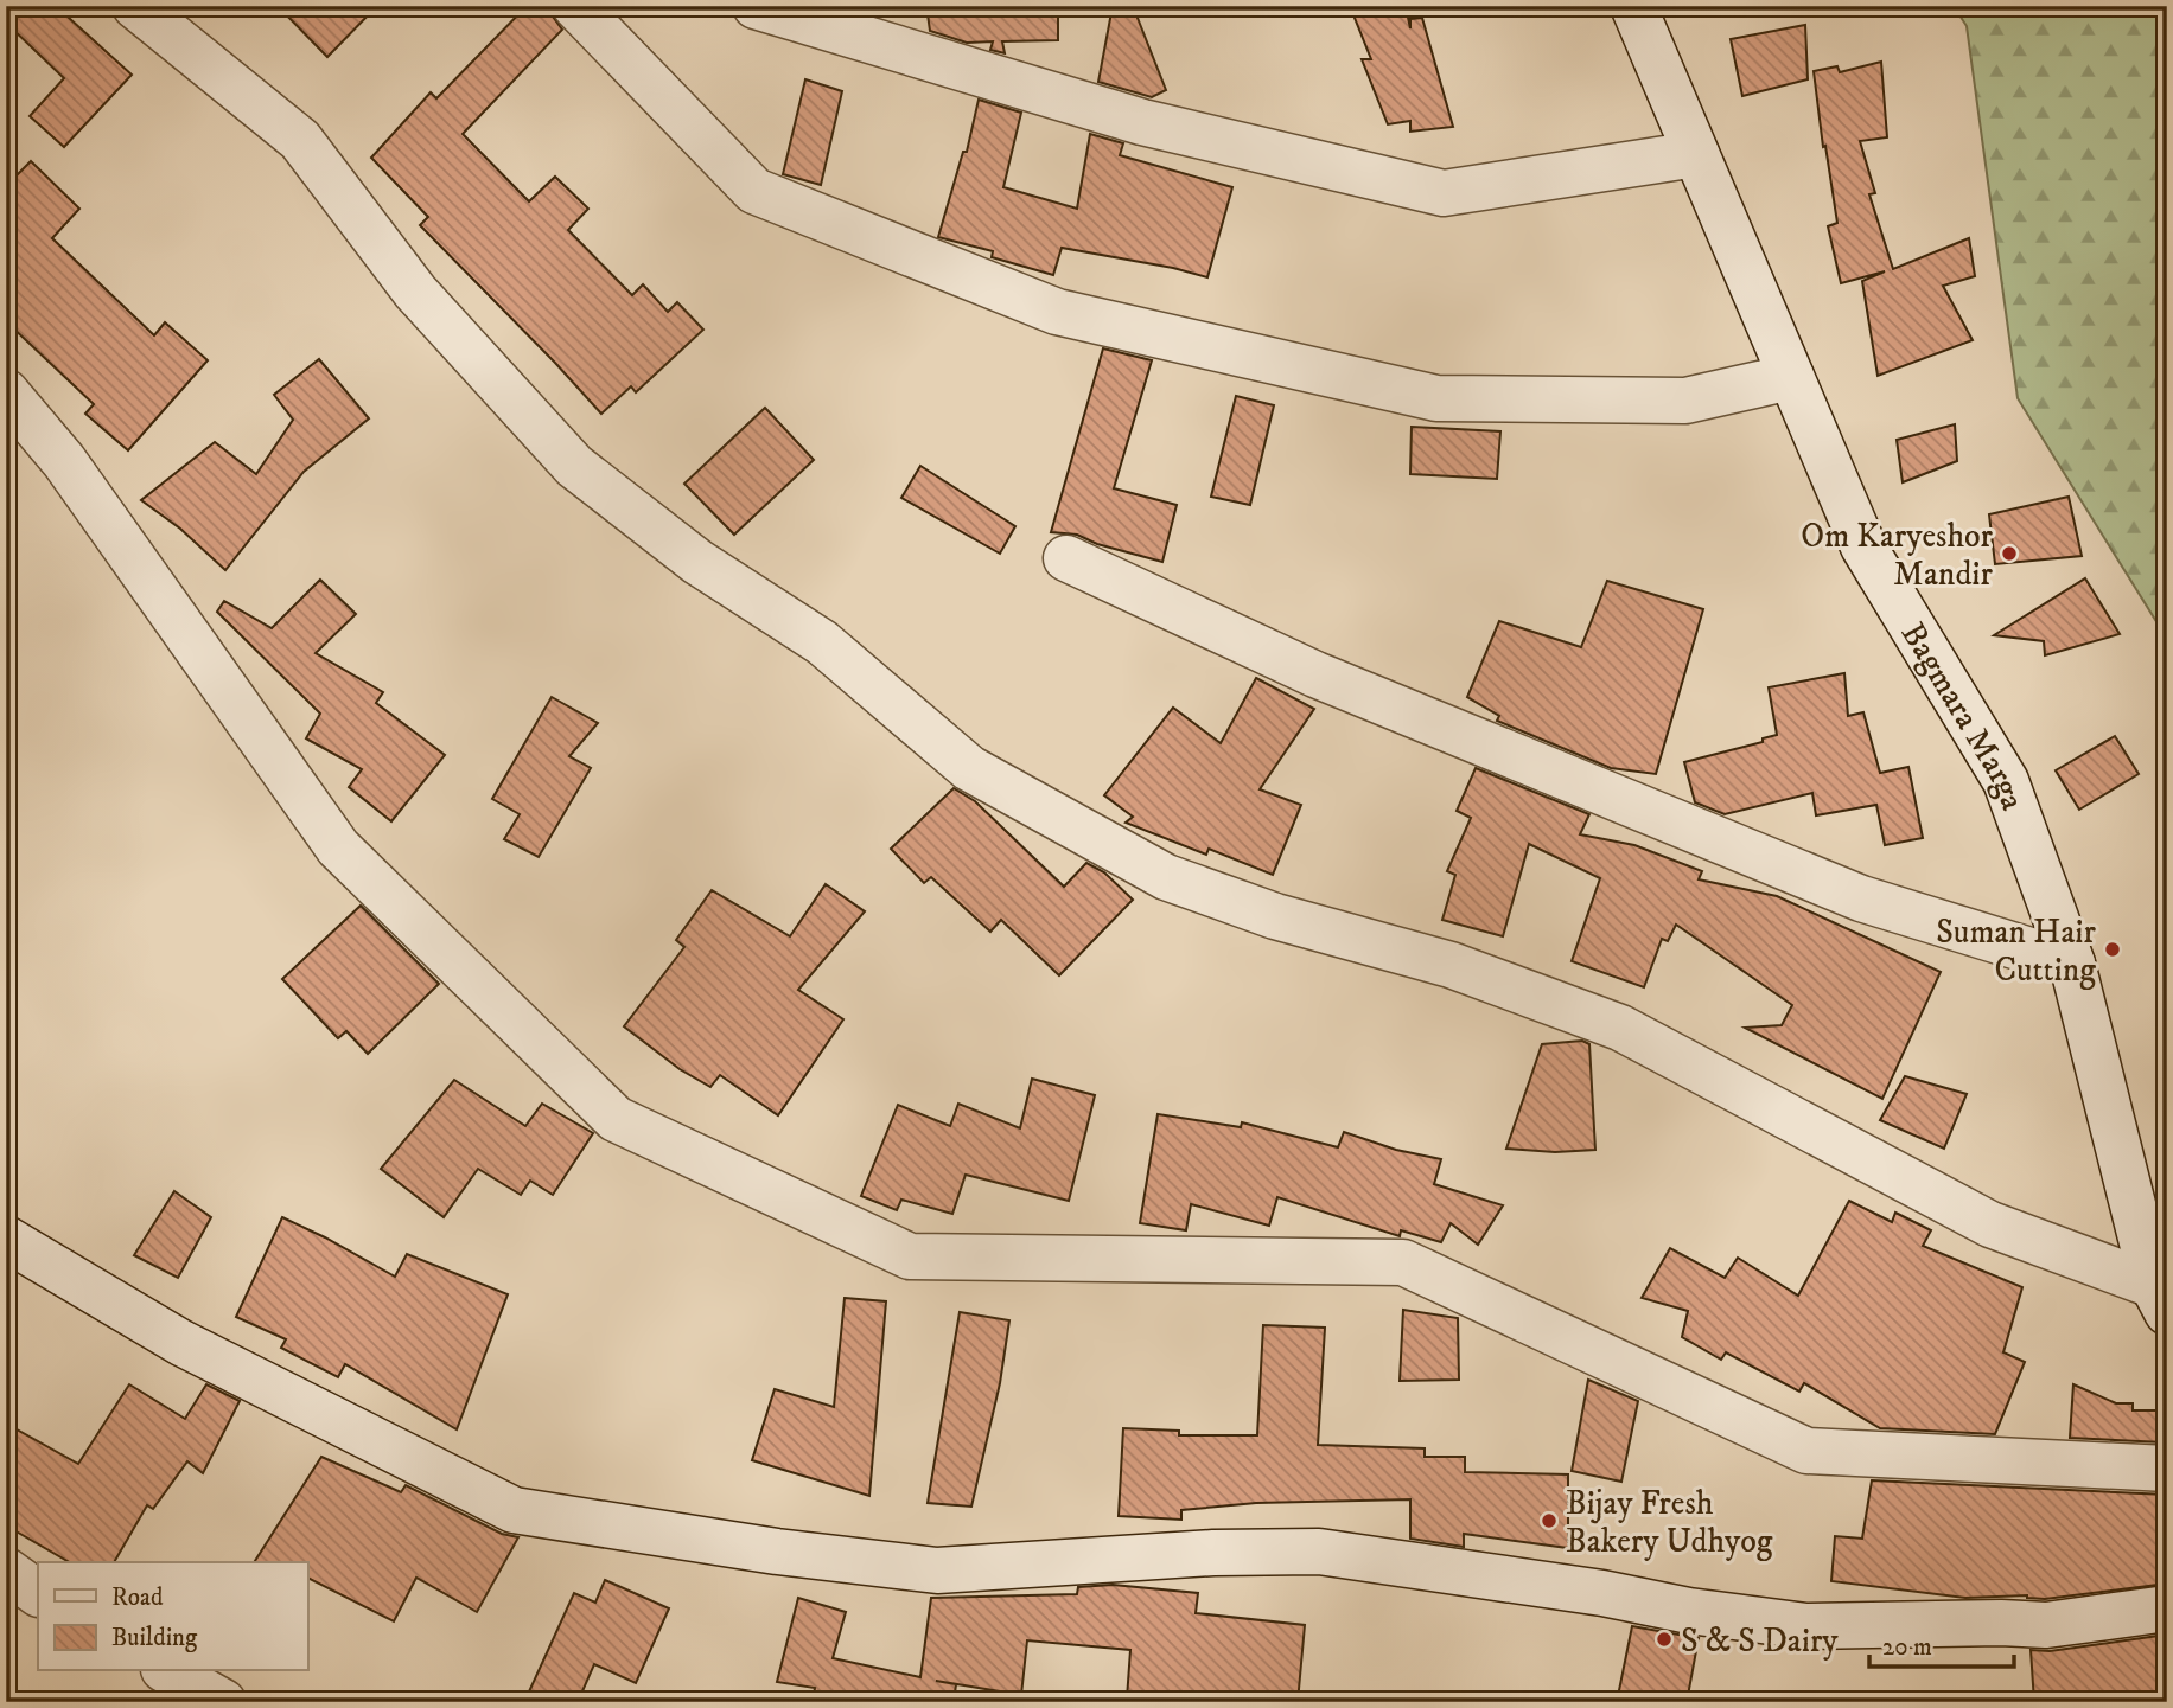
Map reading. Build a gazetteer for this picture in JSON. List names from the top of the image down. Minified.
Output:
{"streets":{"street":["Bagmara Marga"]},"places":["Om Karyeshor Mandir","Suman Hair Cutting","Bijay Fresh Bakery Udhyog","S & S Dairy"],"legend":["Road","Building"],"scale_bar":"20 m"}
